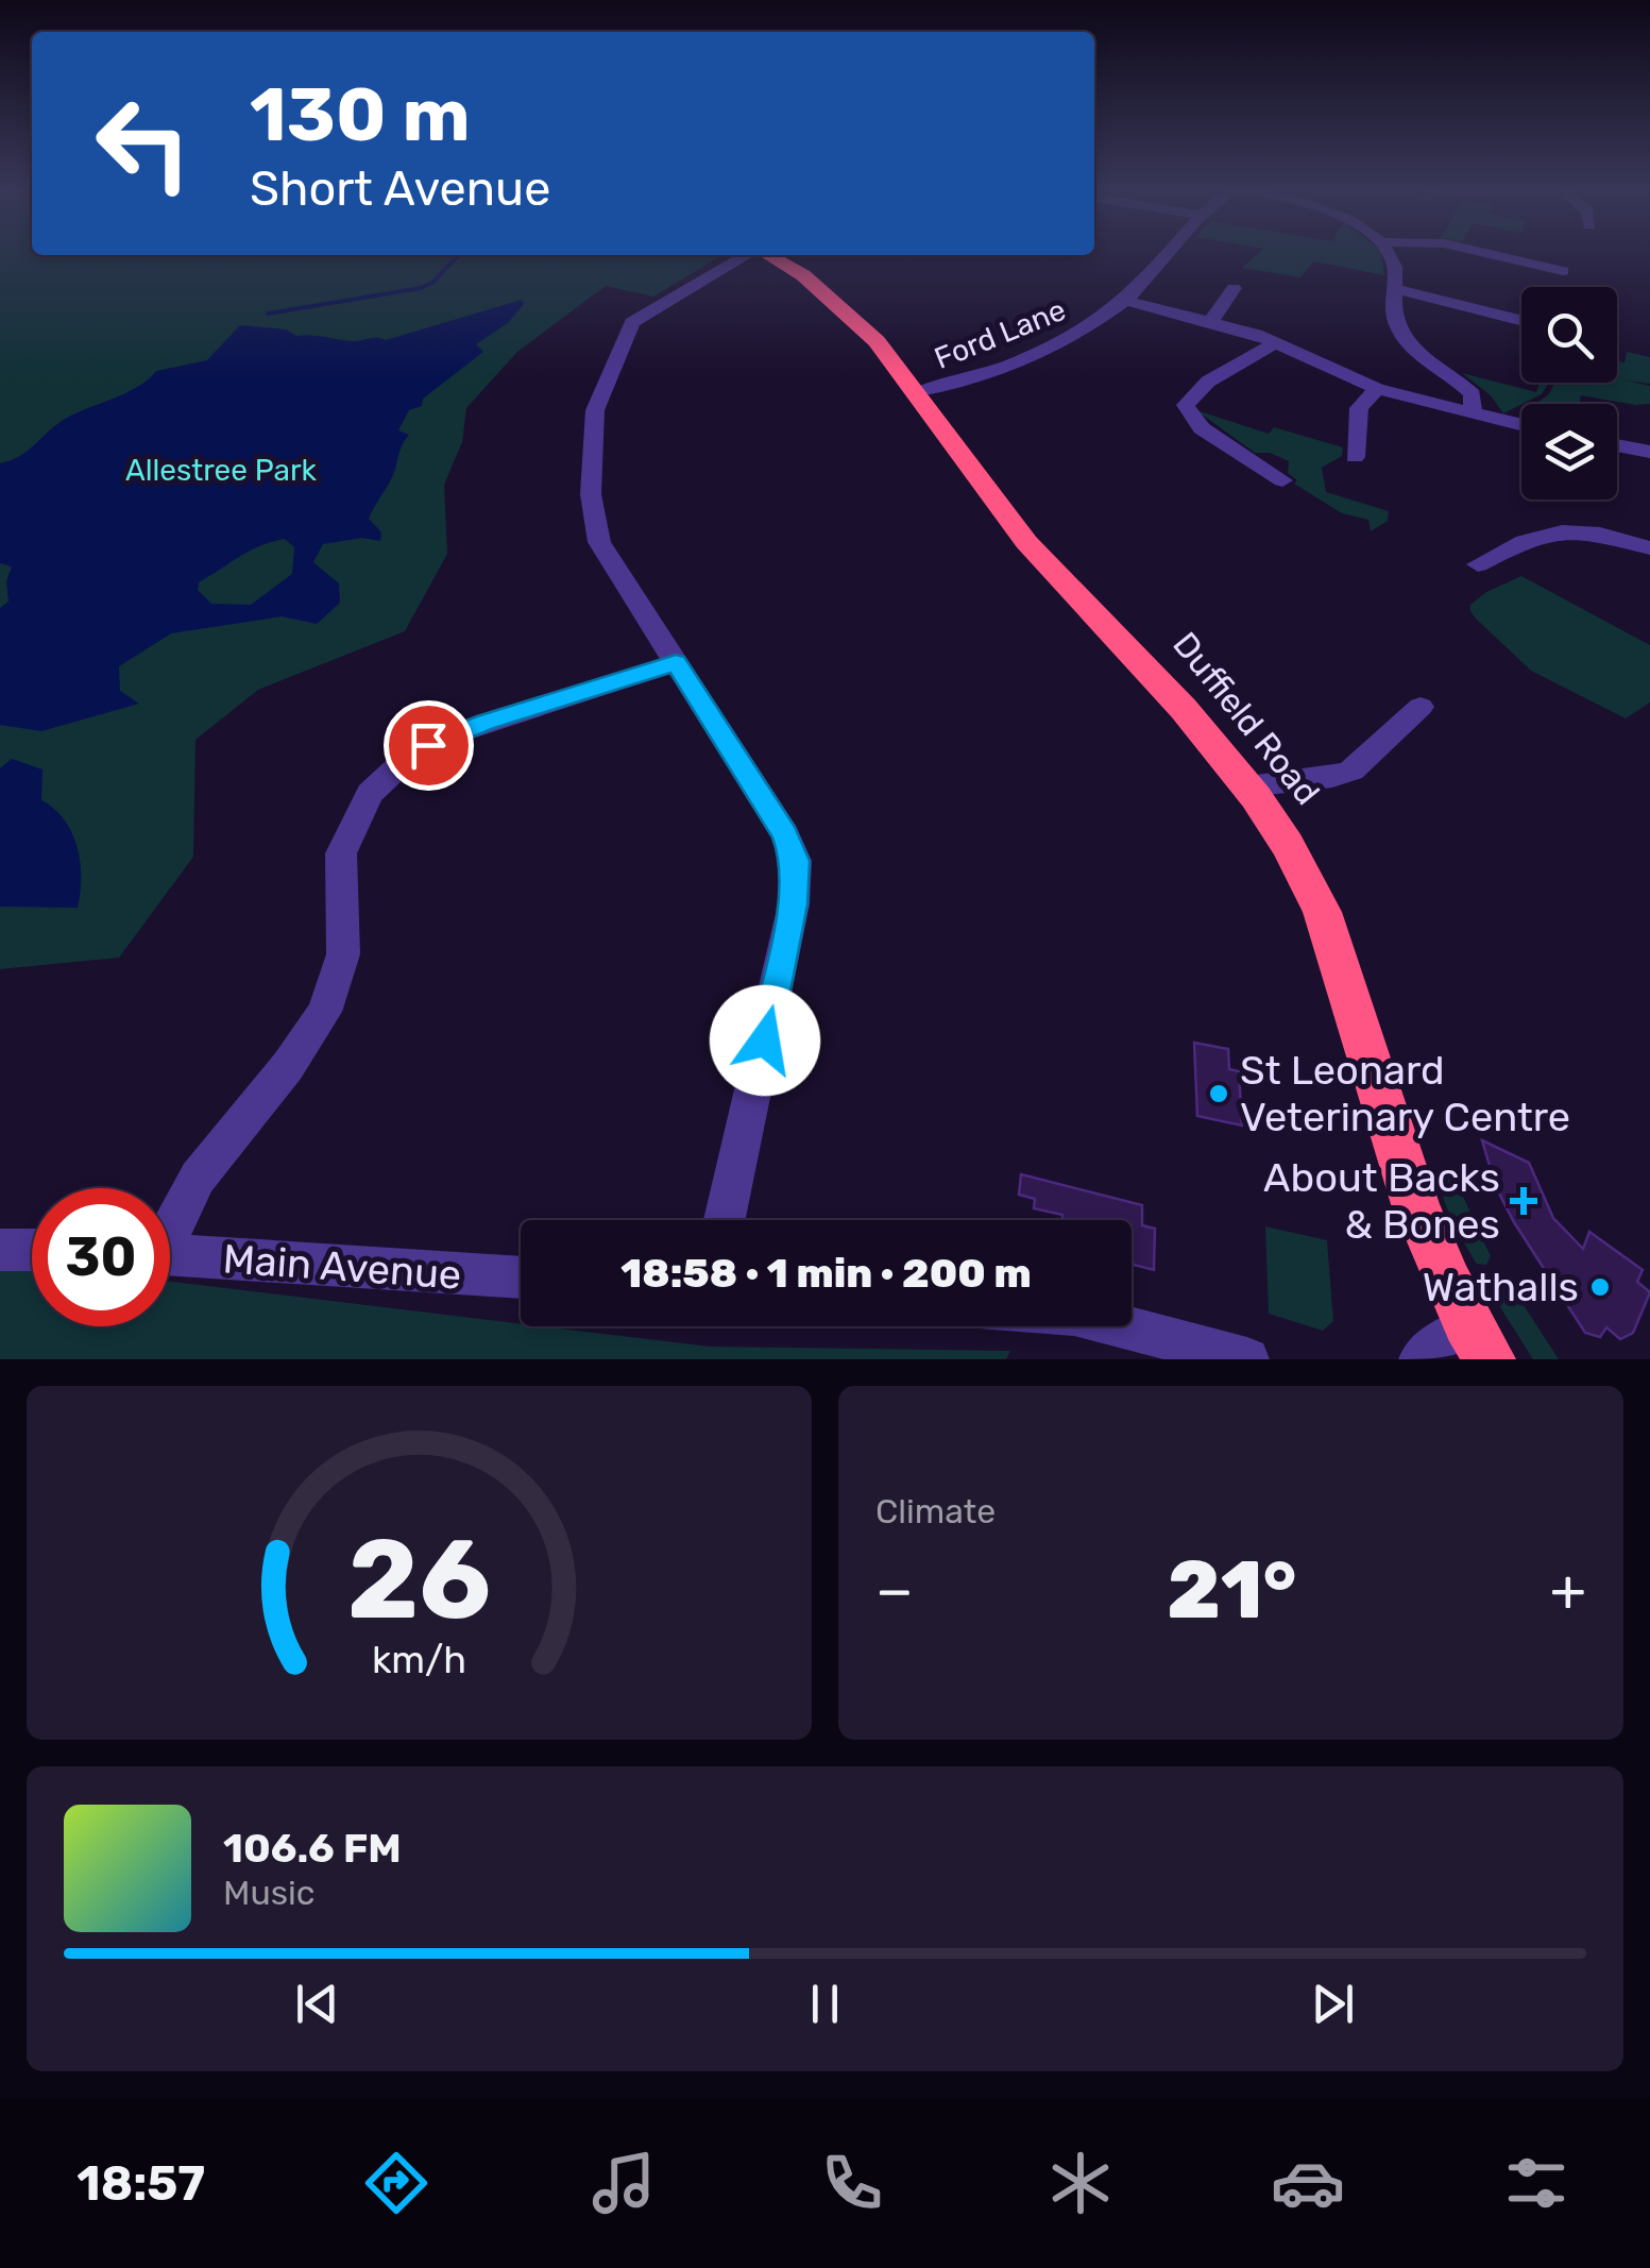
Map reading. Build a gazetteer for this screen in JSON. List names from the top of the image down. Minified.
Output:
{"streets":{"highway":["Duffield Road"],"street":["Ford Lane","Main Avenue"]},"crossings":[["Ford Lane","Duffield Road"]],"parks":["Allestree Park"],"places":{"other":["St Leonard Veterinary Centre","Wathalls"],"health":["About Backs & Bones"]},"page":{"turn":["130 m","Short Avenue"],"limit":"30","trip":"18:58 · 1 min · 200 m","tile":"Climate","heat":["−","21°","+"],"song":["106.6 FM","Music"],"tabs":"18:57","gauge":["26","km/h"]}}
